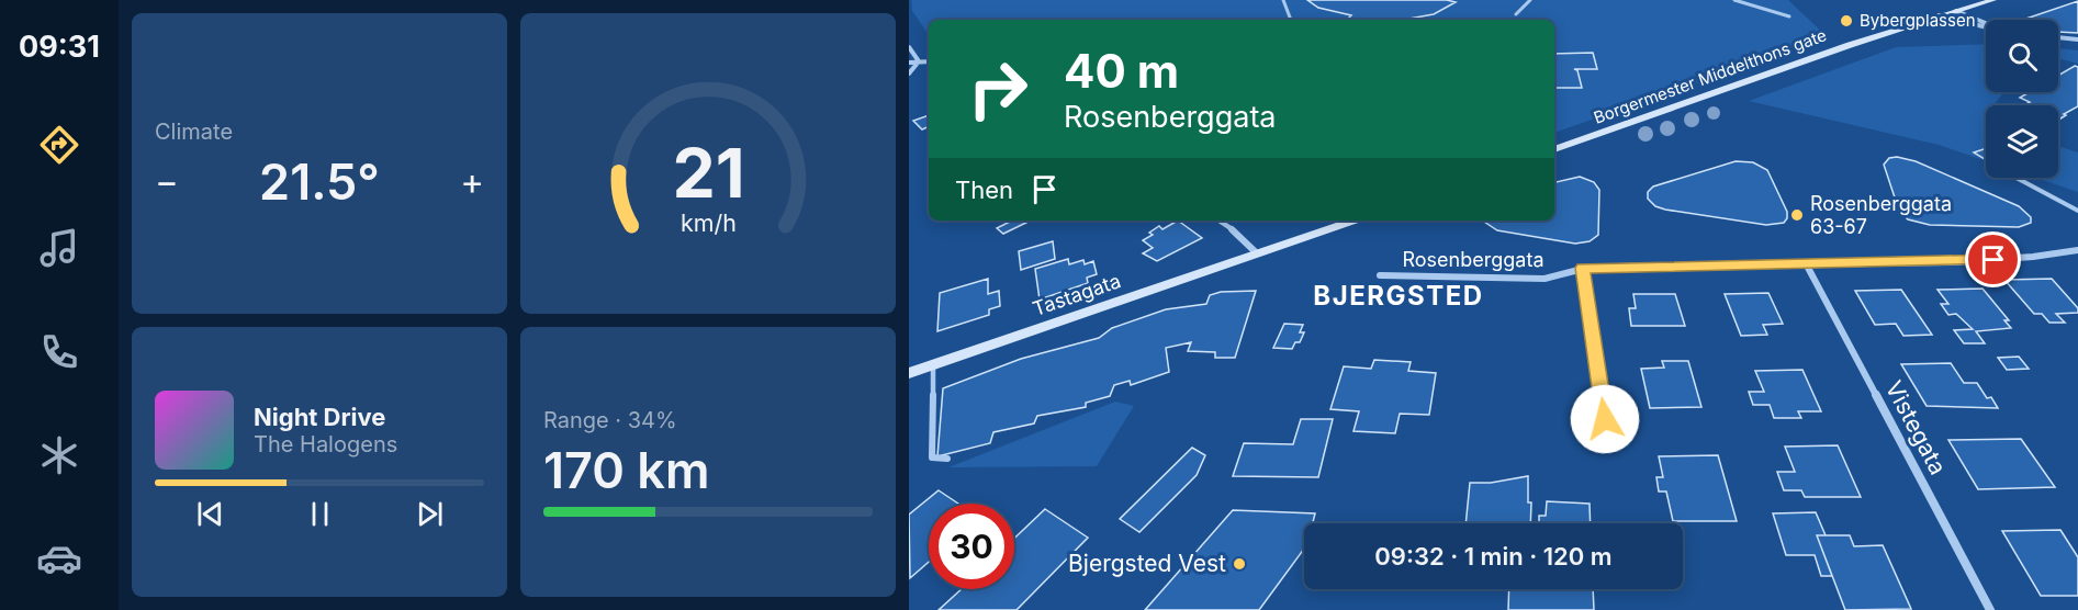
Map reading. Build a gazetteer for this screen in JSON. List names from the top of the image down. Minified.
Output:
{"streets":{"main road":["Borgermester Middelthons gate","Tastagata"],"street":["Rosenberggata","Vistegata"]},"crossings":[["Rosenberggata","Vistegata"]],"districts":["BJERGSTED"],"places":["Bybergplassen","Rosenberggata 63-67","Bjergsted Vest"],"page":{"tabs":"09:31","tile":["Climate",["Range · 34%","170 km"]],"turn":["40 m","Rosenberggata"],"heat":["−","21.5°","+"],"then":"Then","song":["Night Drive","The Halogens"],"limit":"30","trip":"09:32 · 1 min · 120 m","gauge":["21","km/h"]}}
